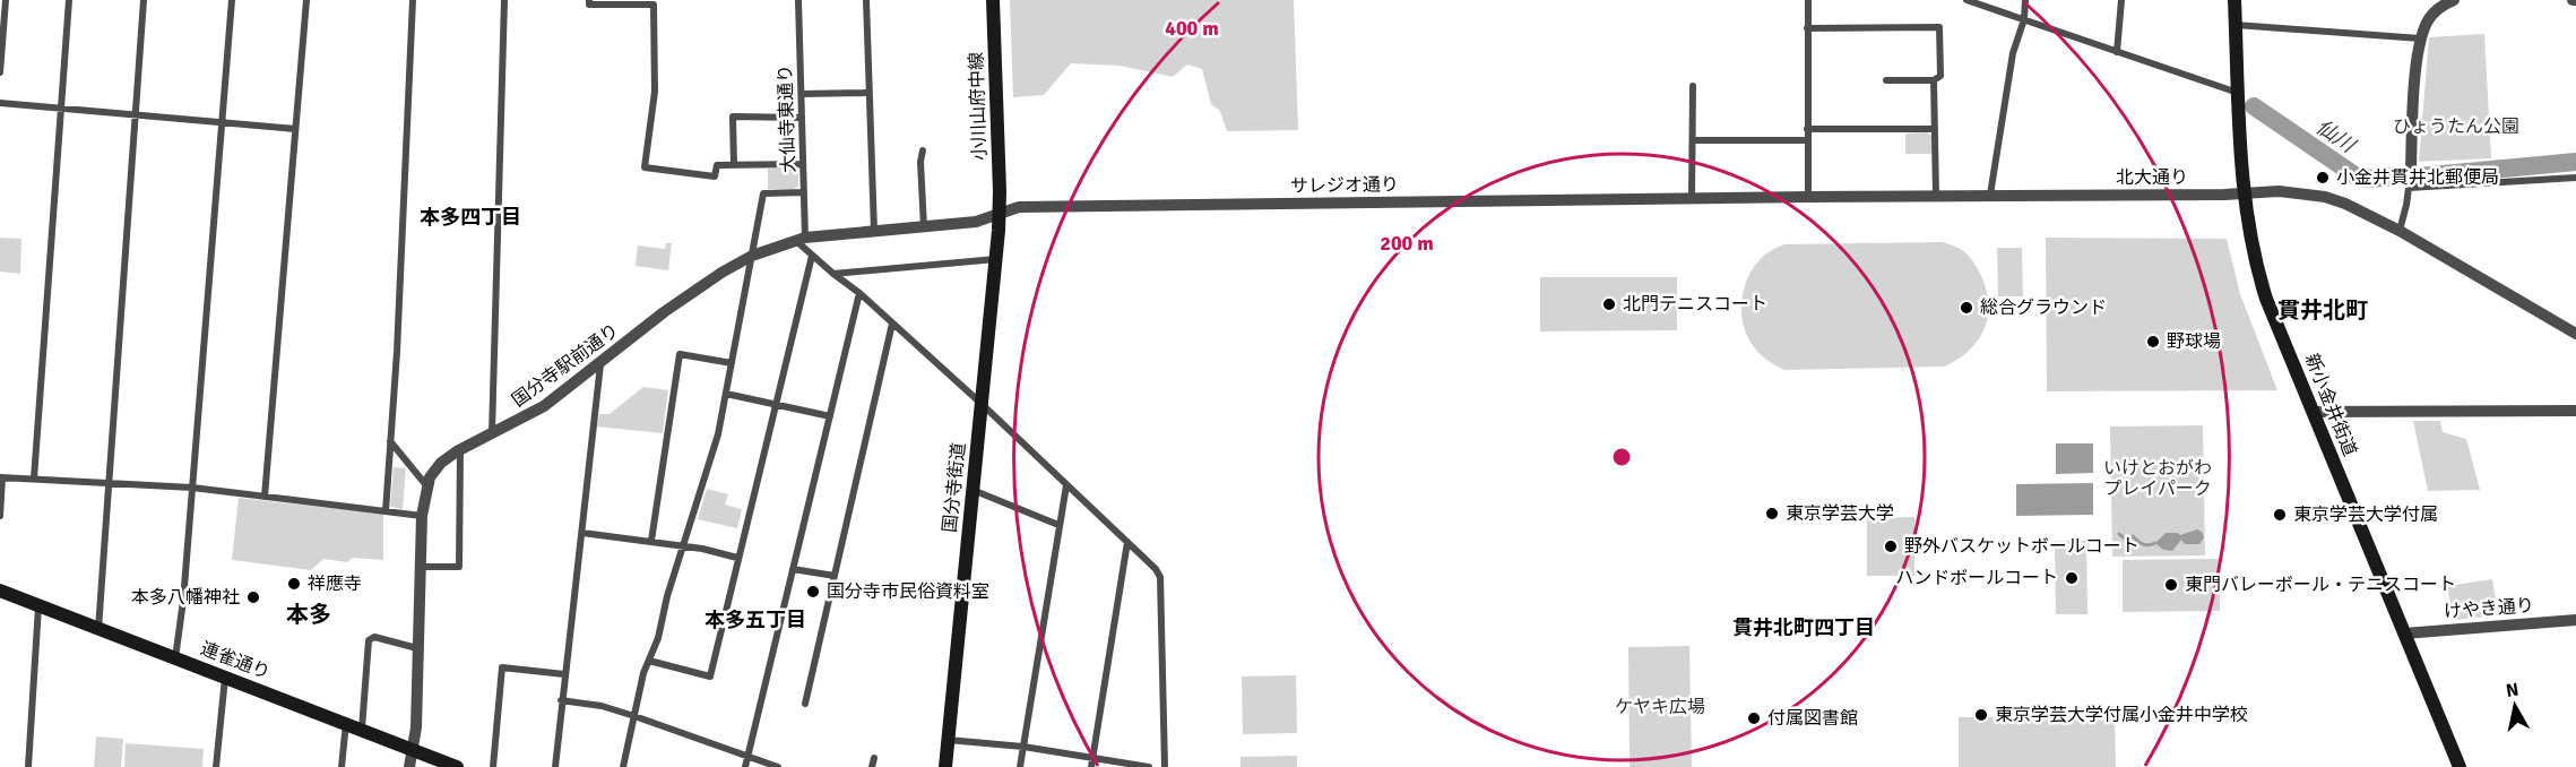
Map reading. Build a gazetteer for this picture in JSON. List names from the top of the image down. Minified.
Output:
{"streets":{"main road":["小川山府中線","新小金井街道","国分寺街道","連雀通り"],"street":["大仙寺東通り","北大通り","サレジオ通り","国分寺駅前通り","けやき通り"]},"crossings":[["小川山府中線","サレジオ通り"],["小川山府中線","国分寺駅前通り"],["小川山府中線","国分寺街道"],["大仙寺東通り","国分寺駅前通り"],["北大通り","サレジオ通り"],["北大通り","新小金井街道"],["サレジオ通り","国分寺駅前通り"],["サレジオ通り","国分寺街道"],["国分寺駅前通り","国分寺街道"],["新小金井街道","けやき通り"]],"districts":["本多四丁目","貫井北町","本多","本多五丁目","貫井北町四丁目"],"water":["仙川"],"parks":["ひょうたん公園","いけとおがわ プレイパーク","ケヤキ広場"],"places":["小金井貫井北郵便局","北門テニスコート","総合グラウンド","野球場","東京学芸大学","東京学芸大学付属","野外バスケットボールコート","ハンドボールコート","祥應寺","東門バレーボール・テニスコート","国分寺市民俗資料室","本多八幡神社","東京学芸大学付属小金井中学校","付属図書館"],"north":"top","rings":["400 m","200 m"]}
